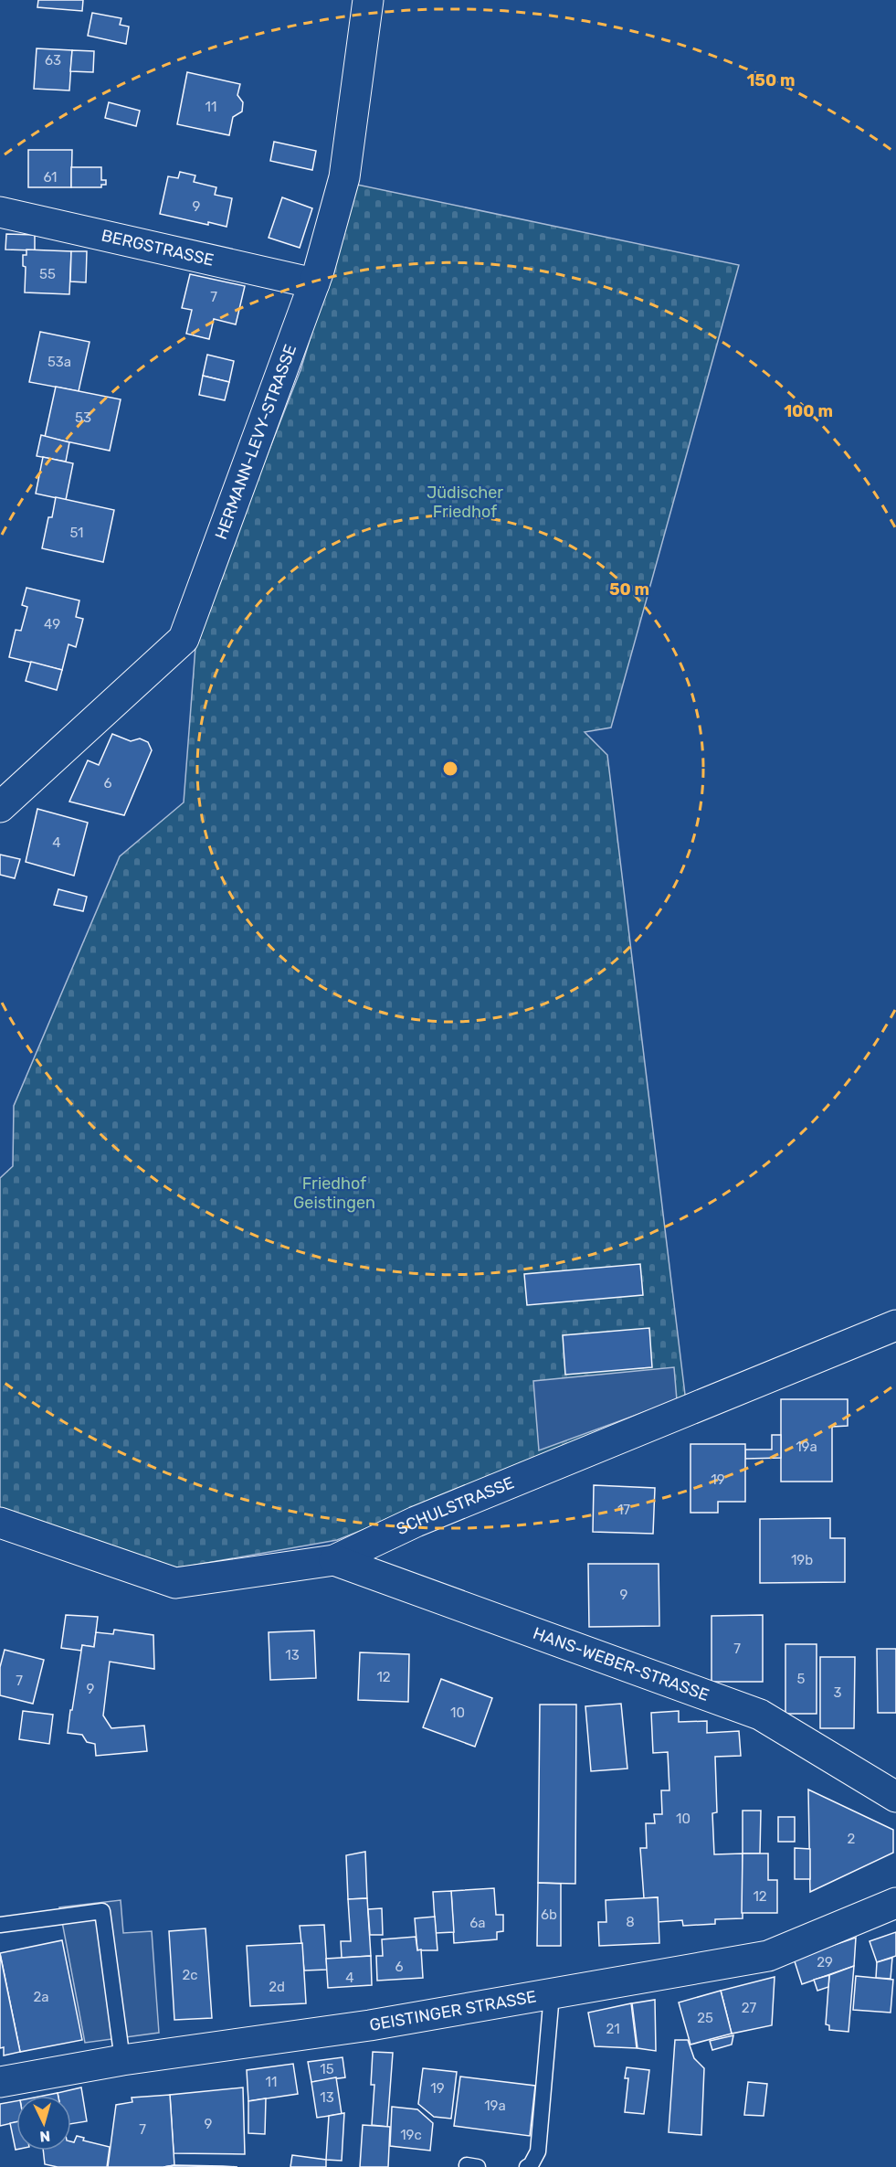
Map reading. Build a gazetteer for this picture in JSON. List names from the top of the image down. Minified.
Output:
{"streets":{"street":["BERGSTRASSE","HERMANN-LEVY-STRASSE","SCHULSTRASSE","HANS-WEBER-STRASSE","GEISTINGER STRASSE"]},"crossings":[["BERGSTRASSE","HERMANN-LEVY-STRASSE"],["SCHULSTRASSE","HANS-WEBER-STRASSE"]],"parks":["Jüdischer Friedhof","Friedhof Geistingen"],"house_numbers":["63","11","61","9","55","7","53a","53","51","49","6","4","19a","19","17","19b","9","7","13","12","5","7","9","3","10","10","2","12","6b","8","6a","29","6","2c","4","2d","2a","27","25","21","15","11","19","13","19a","9","7","19c"],"north":"bottom","rings":["150 m","100 m","50 m"]}
